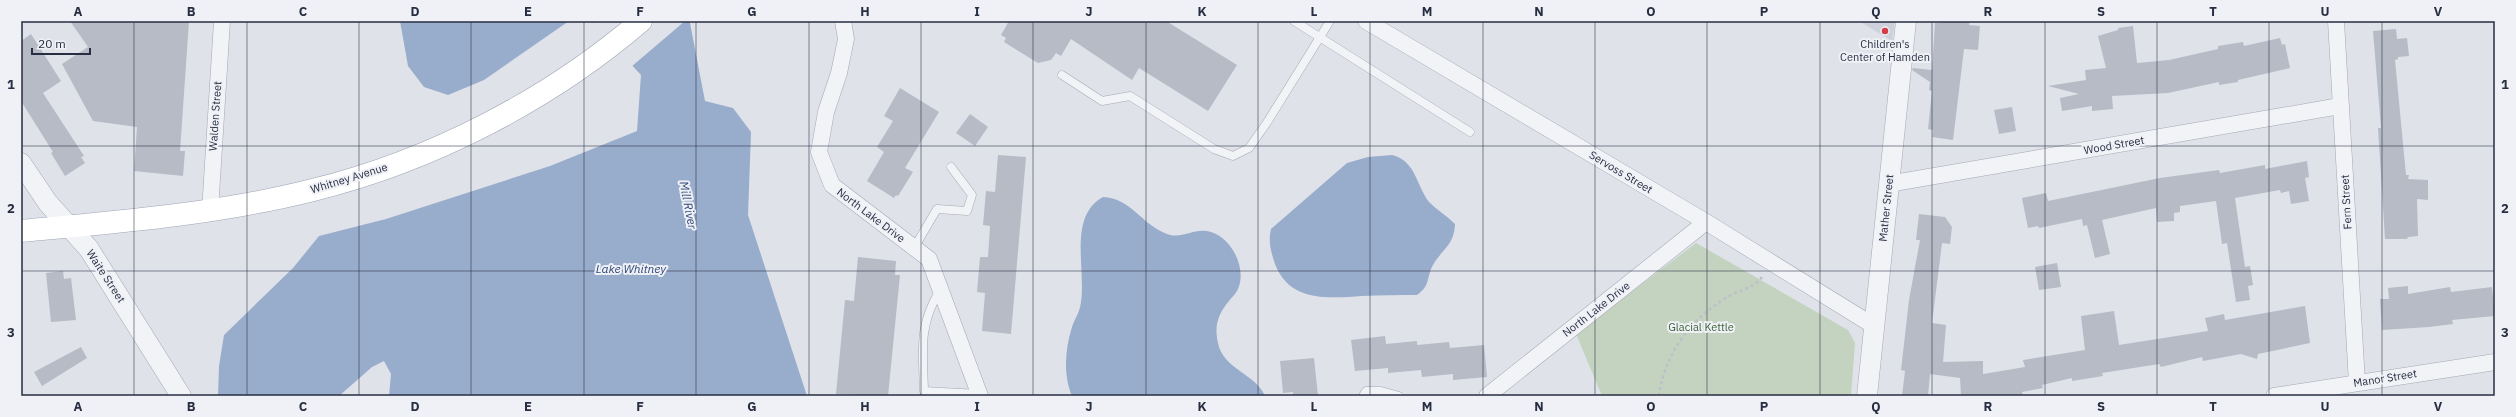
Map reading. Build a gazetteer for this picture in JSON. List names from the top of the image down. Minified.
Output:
{"streets":{"main road":["Whitney Avenue"],"street":["Walden Street","Wood Street","Servoss Street","Fern Street","Mather Street","North Lake Drive","Waite Street","Manor Street"]},"crossings":[["Walden Street","Whitney Avenue"],["Wood Street","Fern Street"],["Wood Street","Mather Street"],["Servoss Street","Mather Street"],["Servoss Street","North Lake Drive"],["Whitney Avenue","Waite Street"],["Fern Street","Manor Street"]],"water":["Mill River","Lake Whitney"],"parks":["Glacial Kettle"],"places":["Children's Center of Hamden"],"scale_bar":"20 m","grid":{"columns":["A","B","C","D","E","F","G","H","I","J","K","L","M","N","O","P","Q","R","S","T","U","V"],"rows":["1","2","3"]}}
